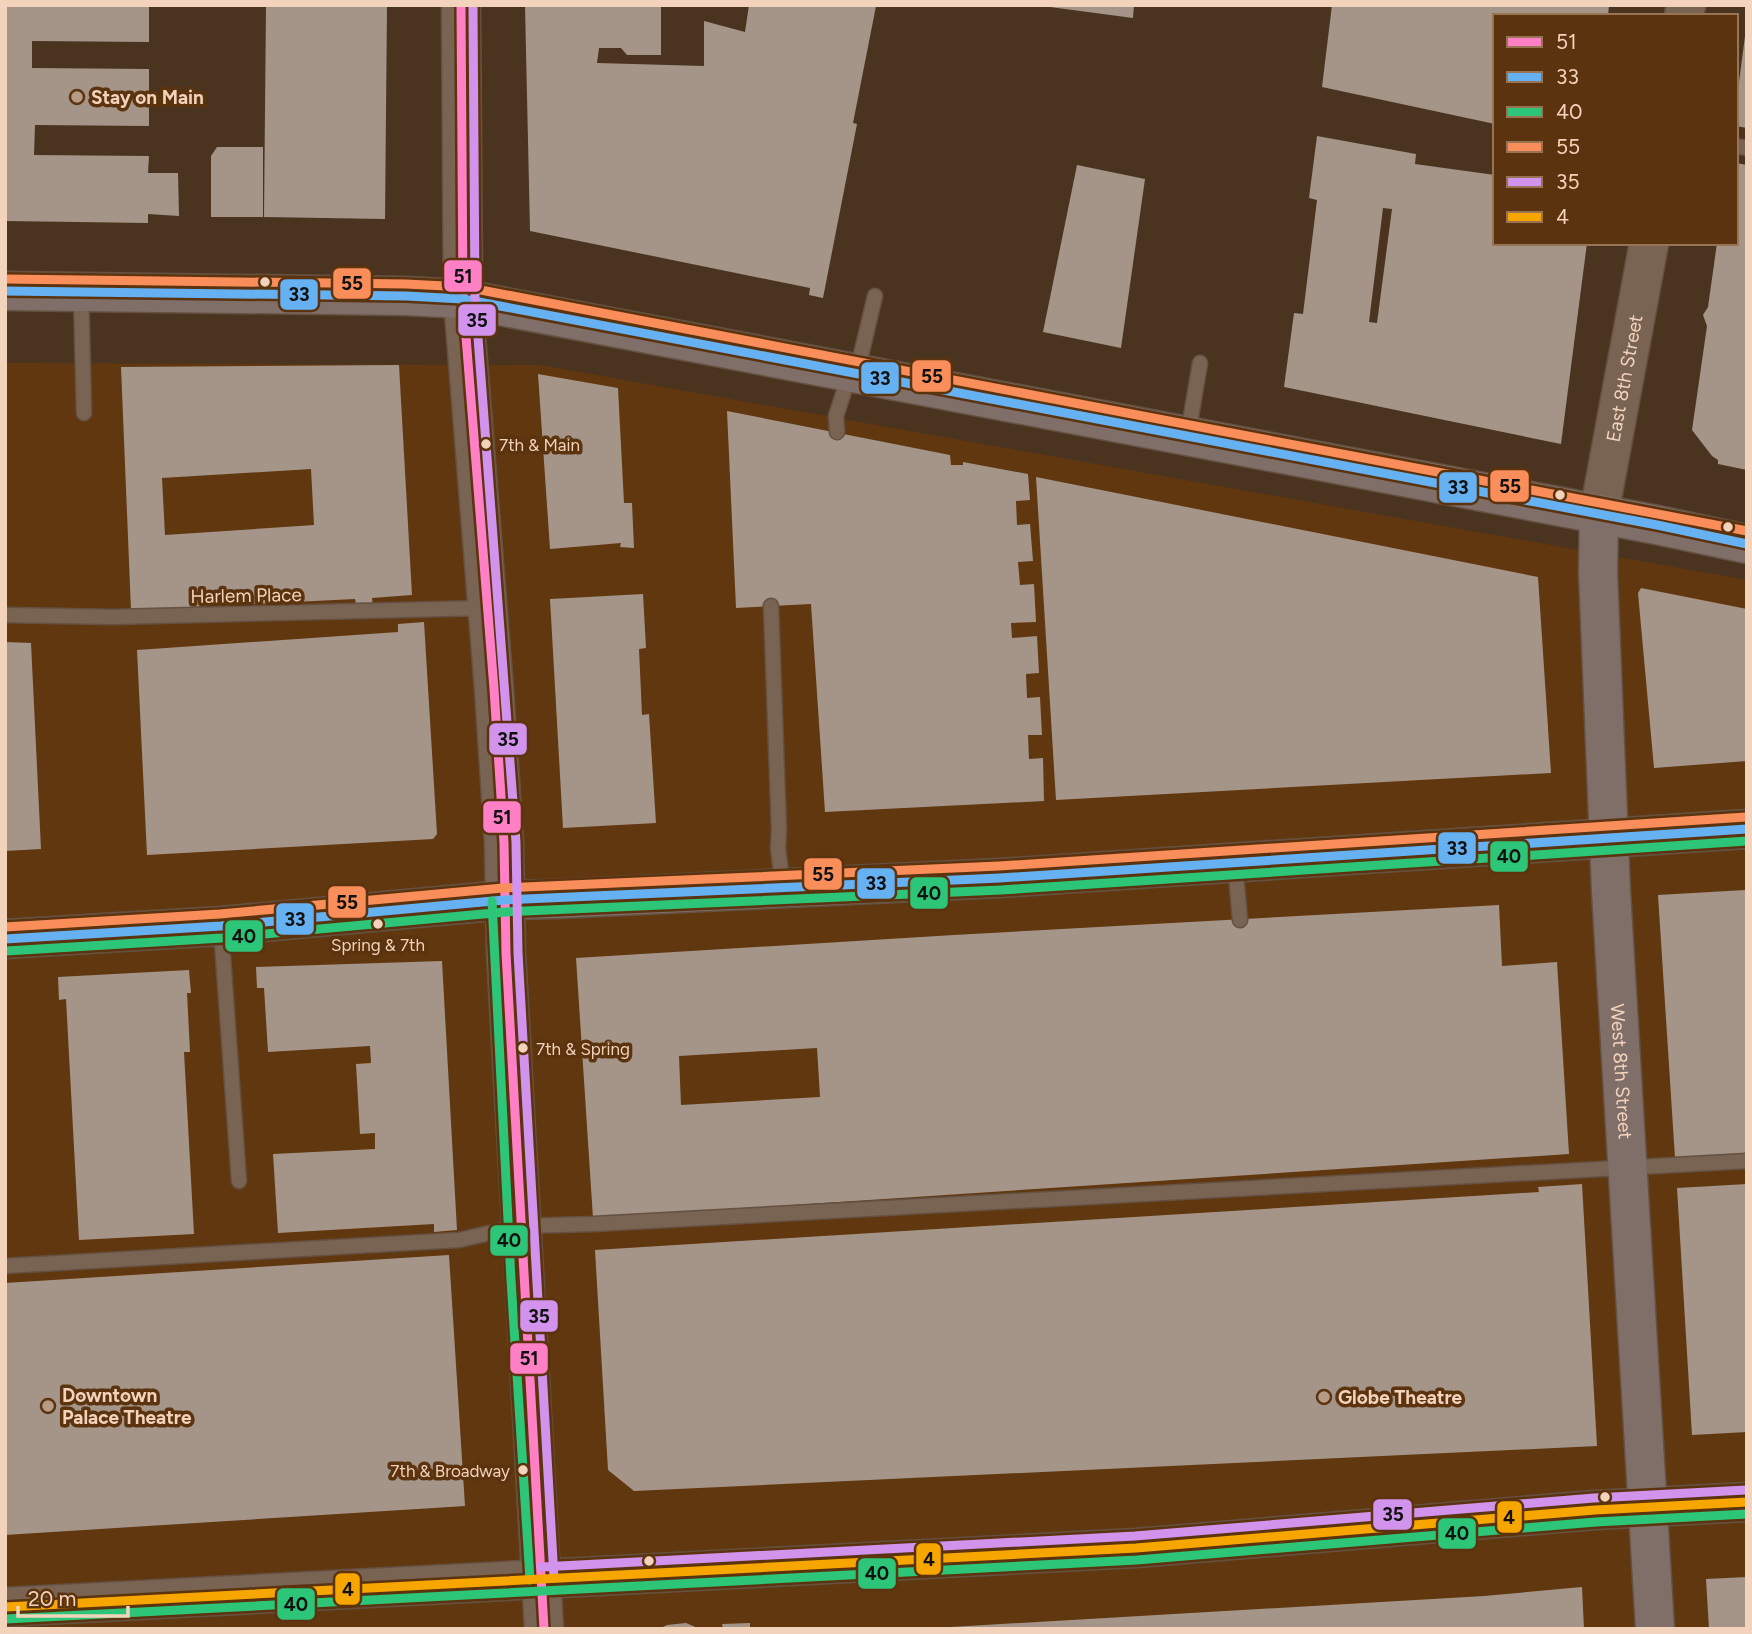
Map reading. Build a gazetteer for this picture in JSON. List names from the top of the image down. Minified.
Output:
{"streets":{"main road":["East 8th Street","West 8th Street"],"lane":["Harlem Place"]},"crossings":[["East 8th Street","West 8th Street"]],"places":["Stay on Main","7th & Main","Spring & 7th","7th & Spring","Globe Theatre","Downtown Palace Theatre","7th & Broadway"],"lines":["transit line 51","transit line 35","transit line 55","transit line 33","transit line 40","transit line 4"],"legend":["51","33","40","55","35","4"],"scale_bar":"20 m"}
